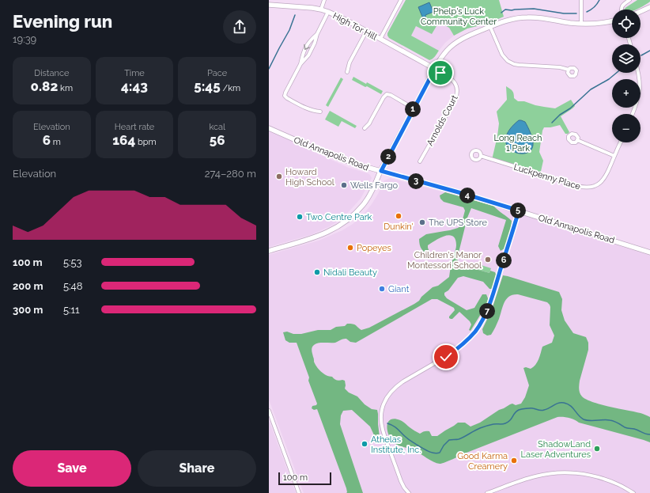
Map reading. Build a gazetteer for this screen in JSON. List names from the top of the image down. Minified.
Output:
{"streets":{"street":["High Tor Hill","Arnolds Court","Old Annapolis Road","Luckpenny Place"]},"crossings":[["High Tor Hill","Arnolds Court"]],"parks":["Phelp's Luck Community Center","Long Reach 1 Park"],"places":["Howard High School","Wells Fargo","Dunkin'","Two Centre Park","The UPS Store","Popeyes","Children's Manor Montessori School","Nidali Beauty","Giant","Athelas Institute, Inc.","ShadowLand Laser Adventures","Good Karma Creamery"],"scale_bar":"100 m","page":{"heading":["Evening run","19:39"],"map_buttons":["+","−"],"stats":[["Distance","0.82 km"],["Time","4:43"],["Pace","5:45 /km"],["Elevation","6 m"],["Heart rate","164 bpm"],["kcal","56"]],"pins":["1","2","3","4","5","6","7"],"chart":["Elevation","274–280 m"],"list":[{"name":"100 m","note":"5:53"},{"name":"200 m","note":"5:48"},{"name":"300 m","note":"5:11"}],"buttons":["Save","Share"],"scale":"100 m"}}
